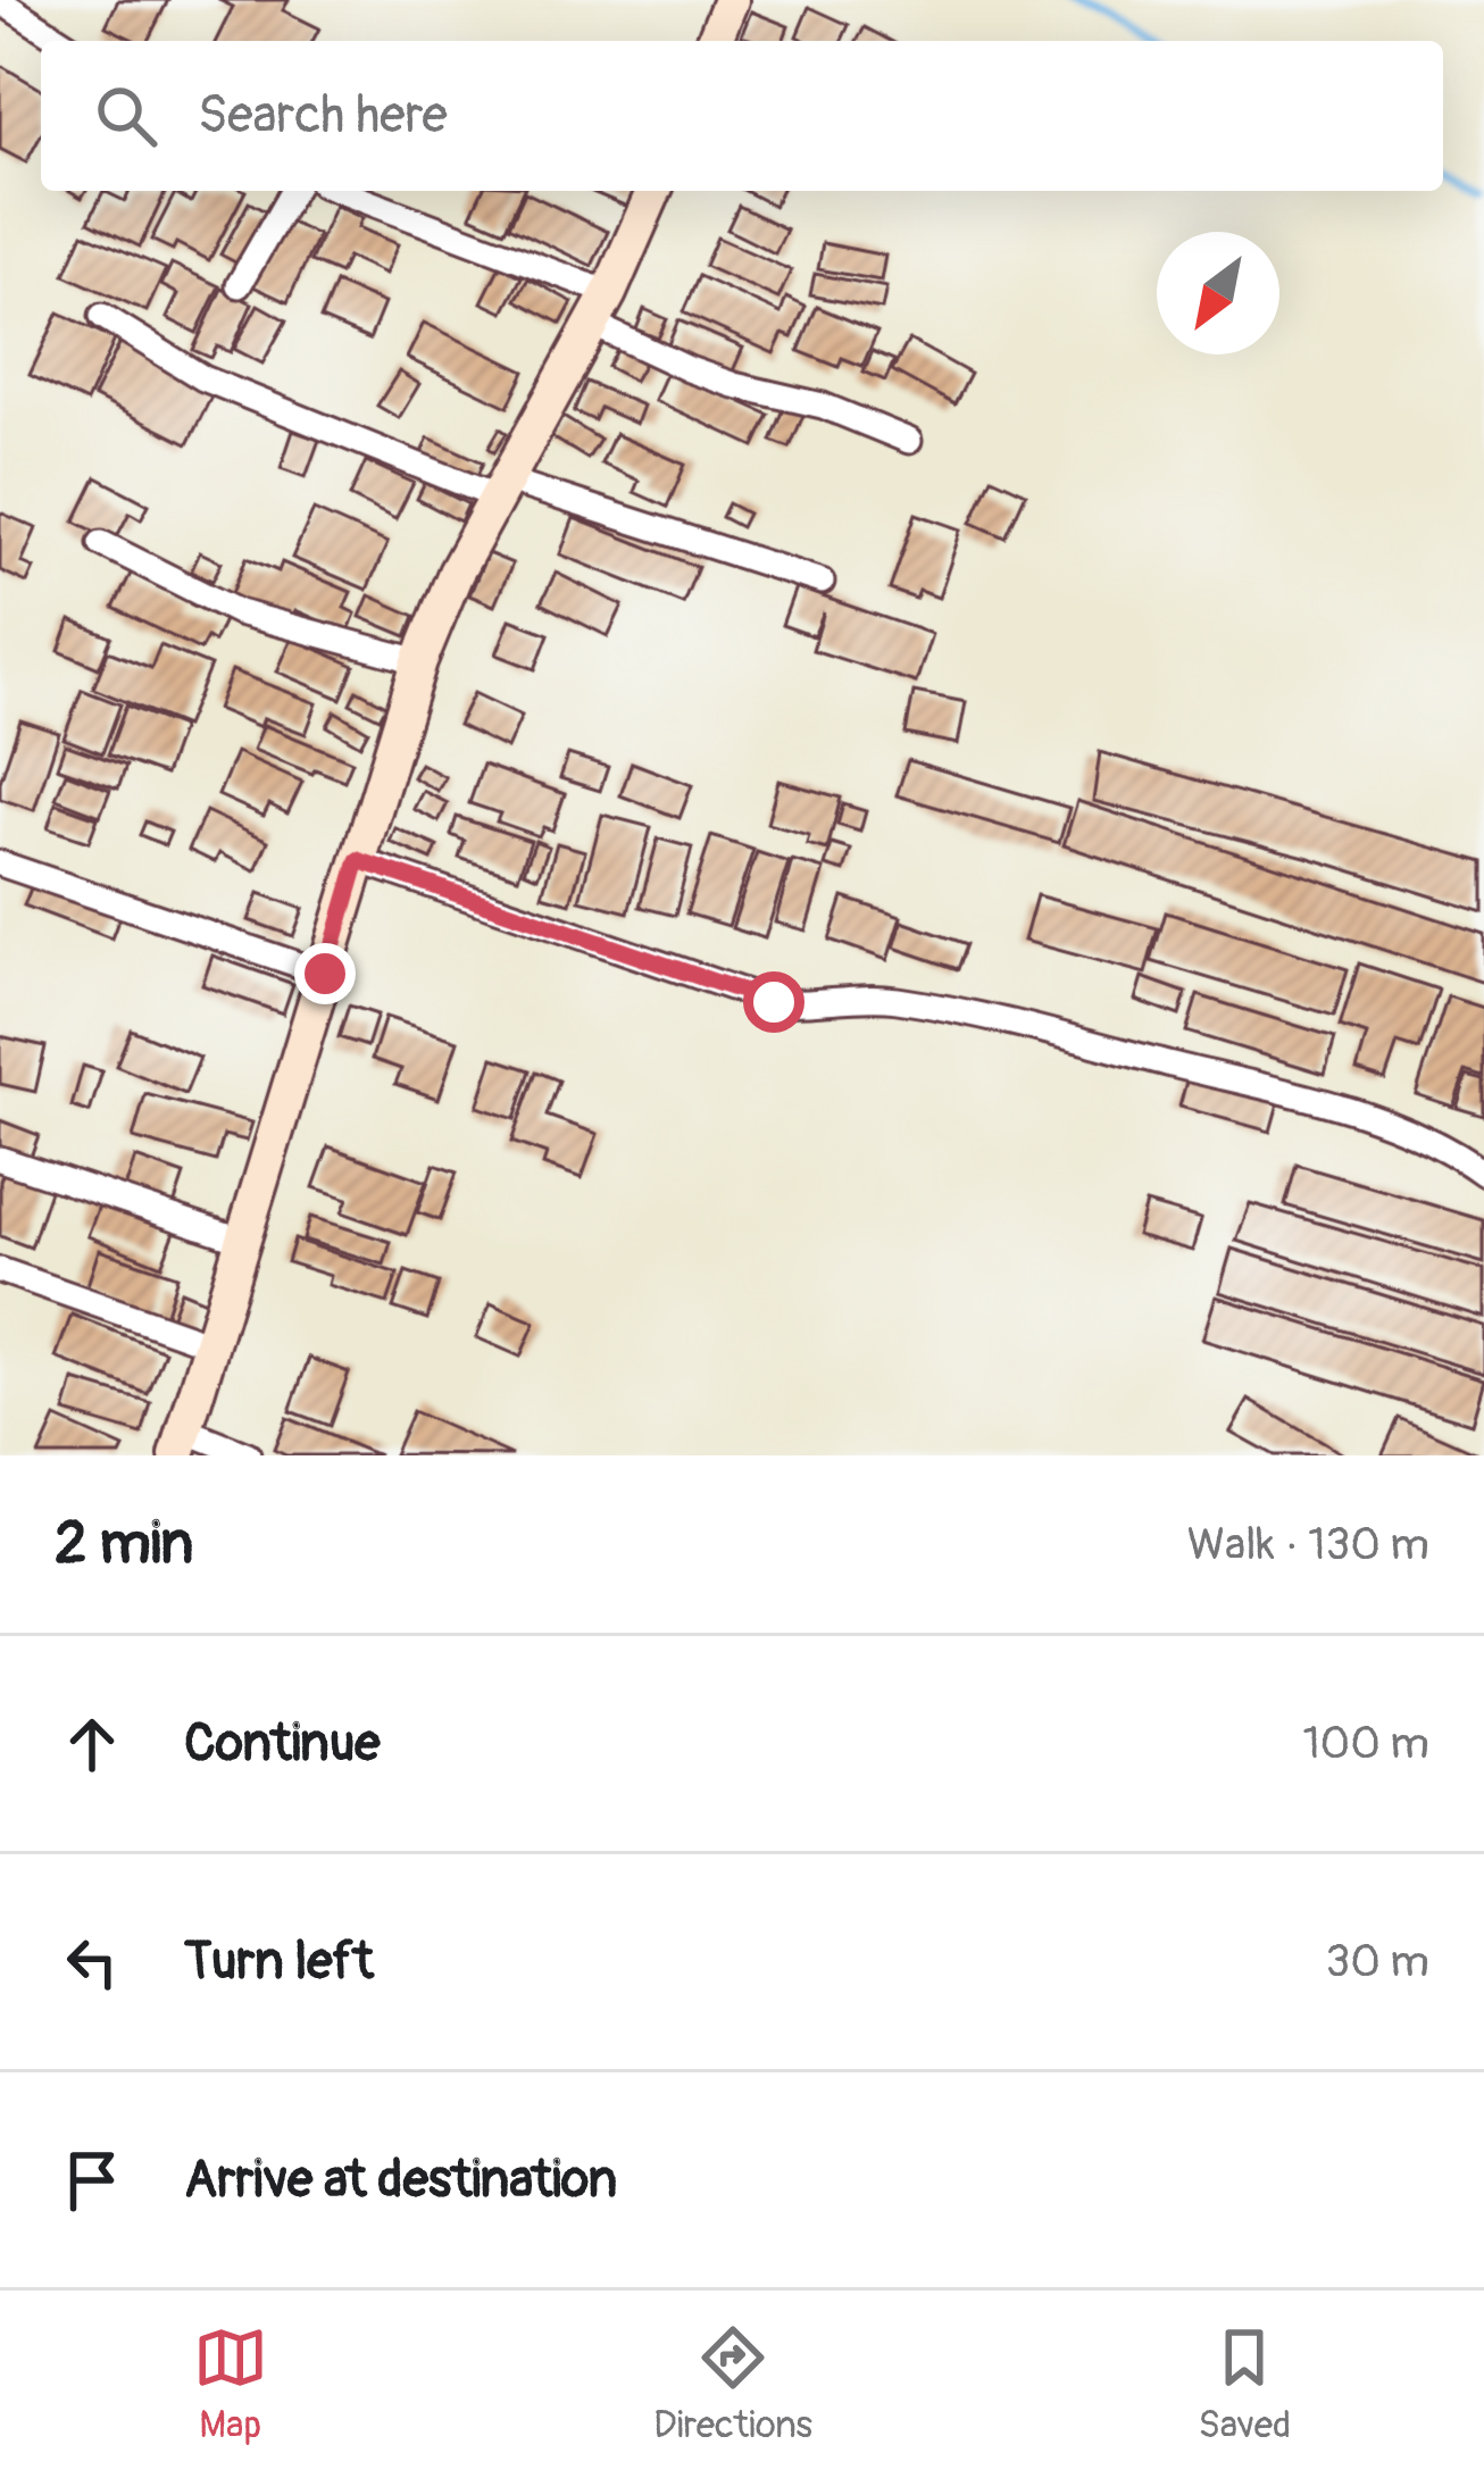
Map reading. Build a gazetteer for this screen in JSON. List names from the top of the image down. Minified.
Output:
{"north":"bottom left","page":{"search":"Search here","heading":["2 min","Walk · 130 m"],"list":[["Continue","100 m"],["Turn left","30 m"],"Arrive at destination"],"nav":["Map","Directions","Saved"]}}
